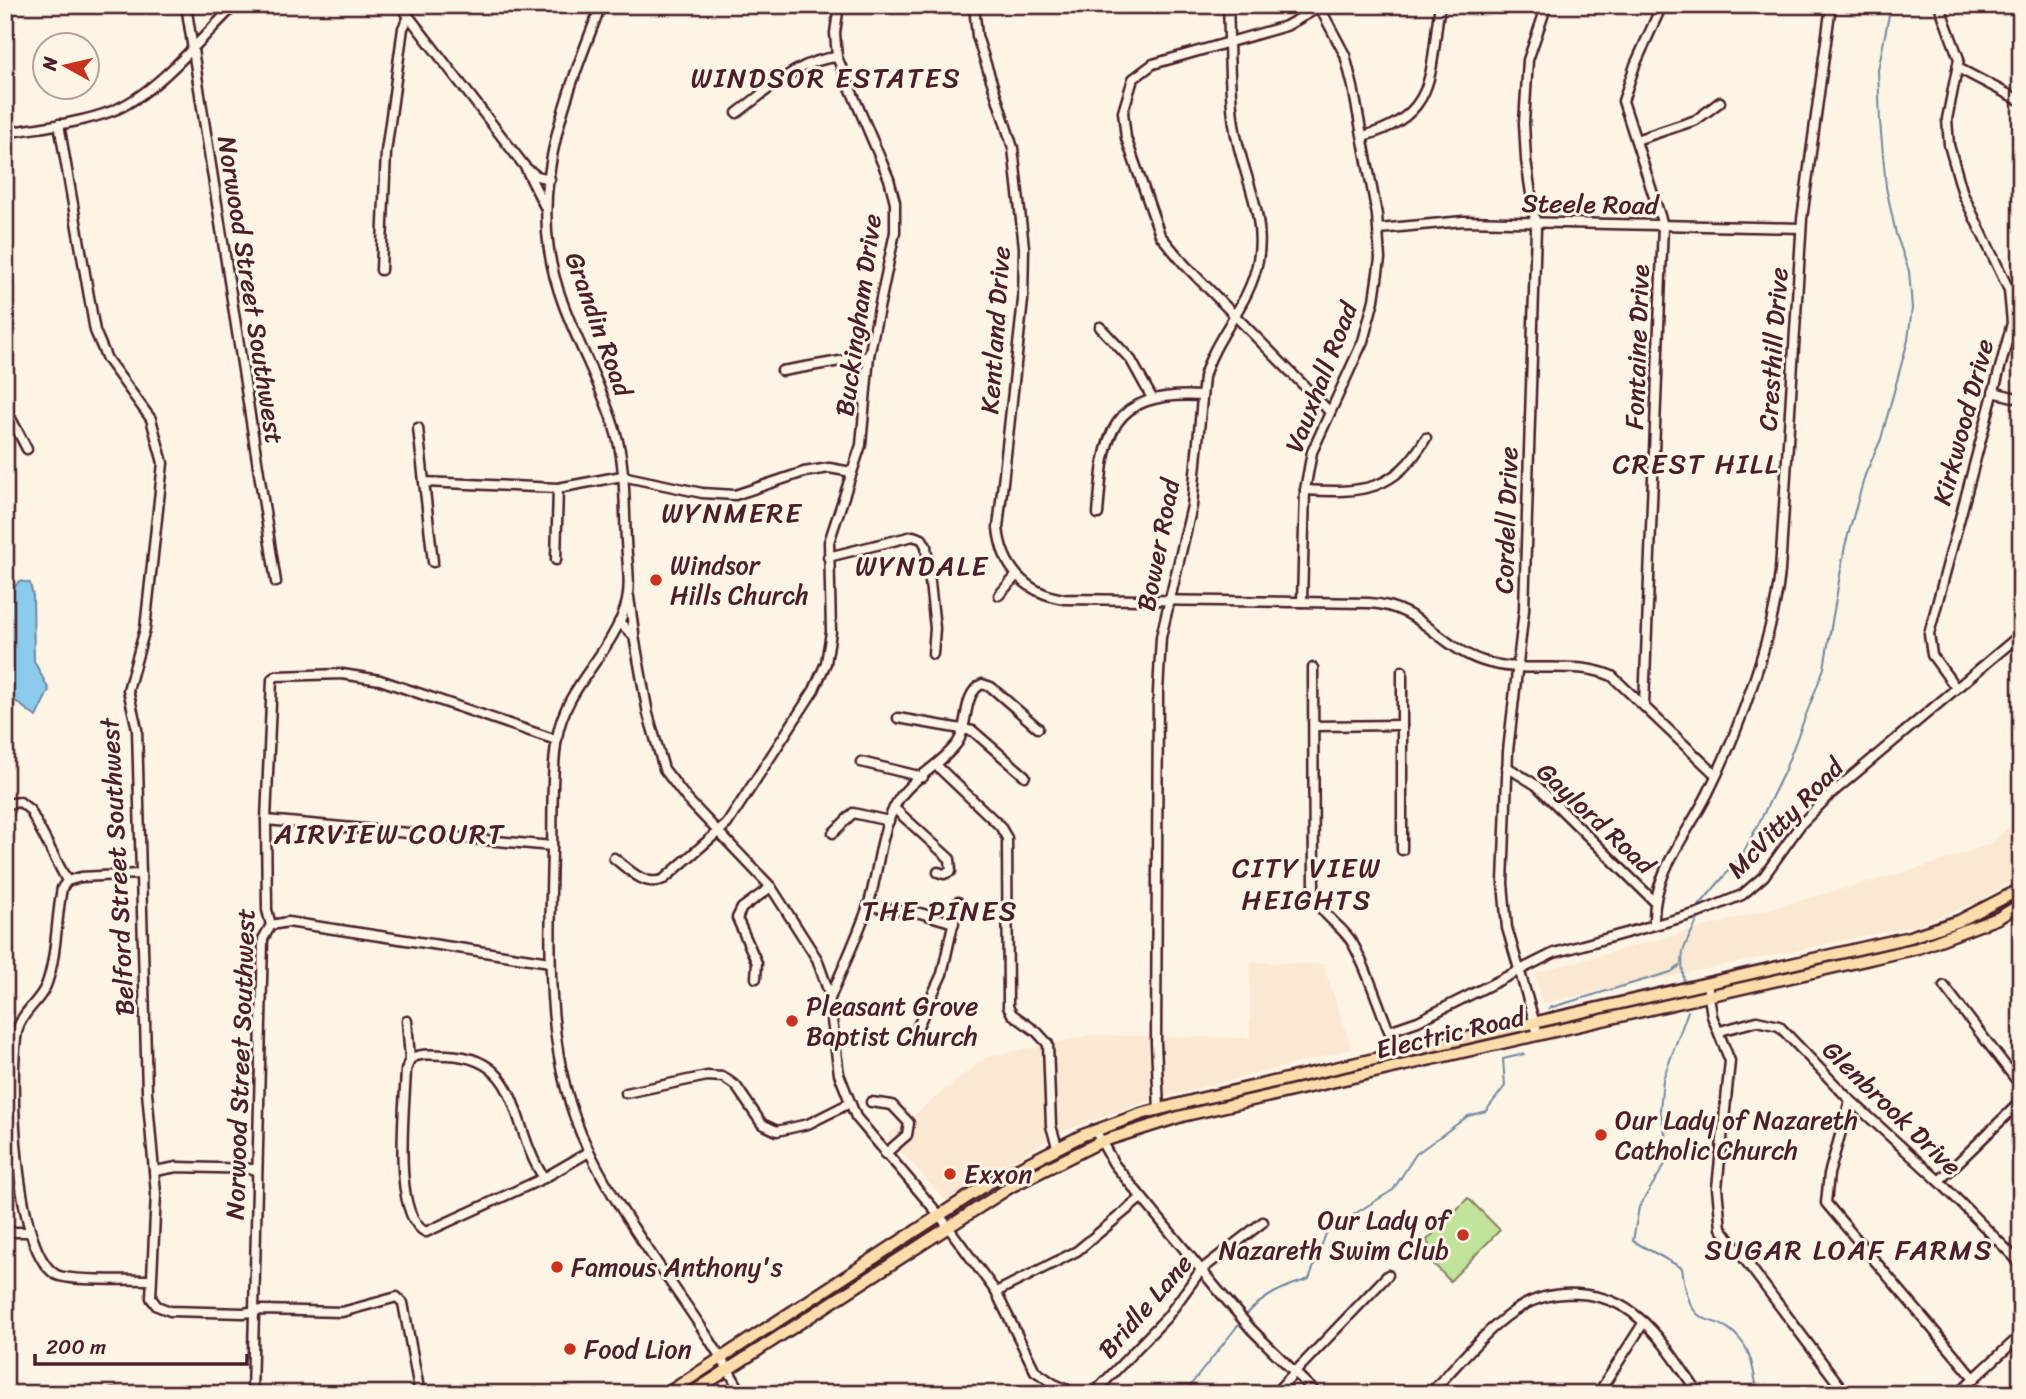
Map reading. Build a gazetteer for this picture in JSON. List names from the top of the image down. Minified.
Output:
{"streets":{"main road":["Electric Road"],"street":["Steele Road","Norwood Street Southwest","Buckingham Drive","Grandin Road","Kentland Drive","Fontaine Drive","Cresthill Drive","Vauxhall Road","Kirkwood Drive","Cordell Drive","Bower Road","Gaylord Road","McVitty Road","Belford Street Southwest","Glenbrook Drive","Bridle Lane"]},"crossings":[["Steele Road","Fontaine Drive"],["Steele Road","Cresthill Drive"],["Steele Road","Vauxhall Road"],["Steele Road","Cordell Drive"],["Cresthill Drive","Gaylord Road"],["Cresthill Drive","McVitty Road"],["Kirkwood Drive","McVitty Road"],["Cordell Drive","Gaylord Road"],["Cordell Drive","McVitty Road"],["Cordell Drive","Electric Road"],["Bower Road","Electric Road"]],"districts":["WINDSOR ESTATES","CREST HILL","WYNMERE","WYNDALE","AIRVIEW COURT","CITY VIEW HEIGHTS","THE PINES","SUGAR LOAF FARMS"],"places":["Windsor Hills Church","Pleasant Grove Baptist Church","Our Lady of Nazareth Catholic Church","Exxon","Our Lady of Nazareth Swim Club","Famous Anthony's","Food Lion"],"scale_bar":"200 m","north":"left"}
